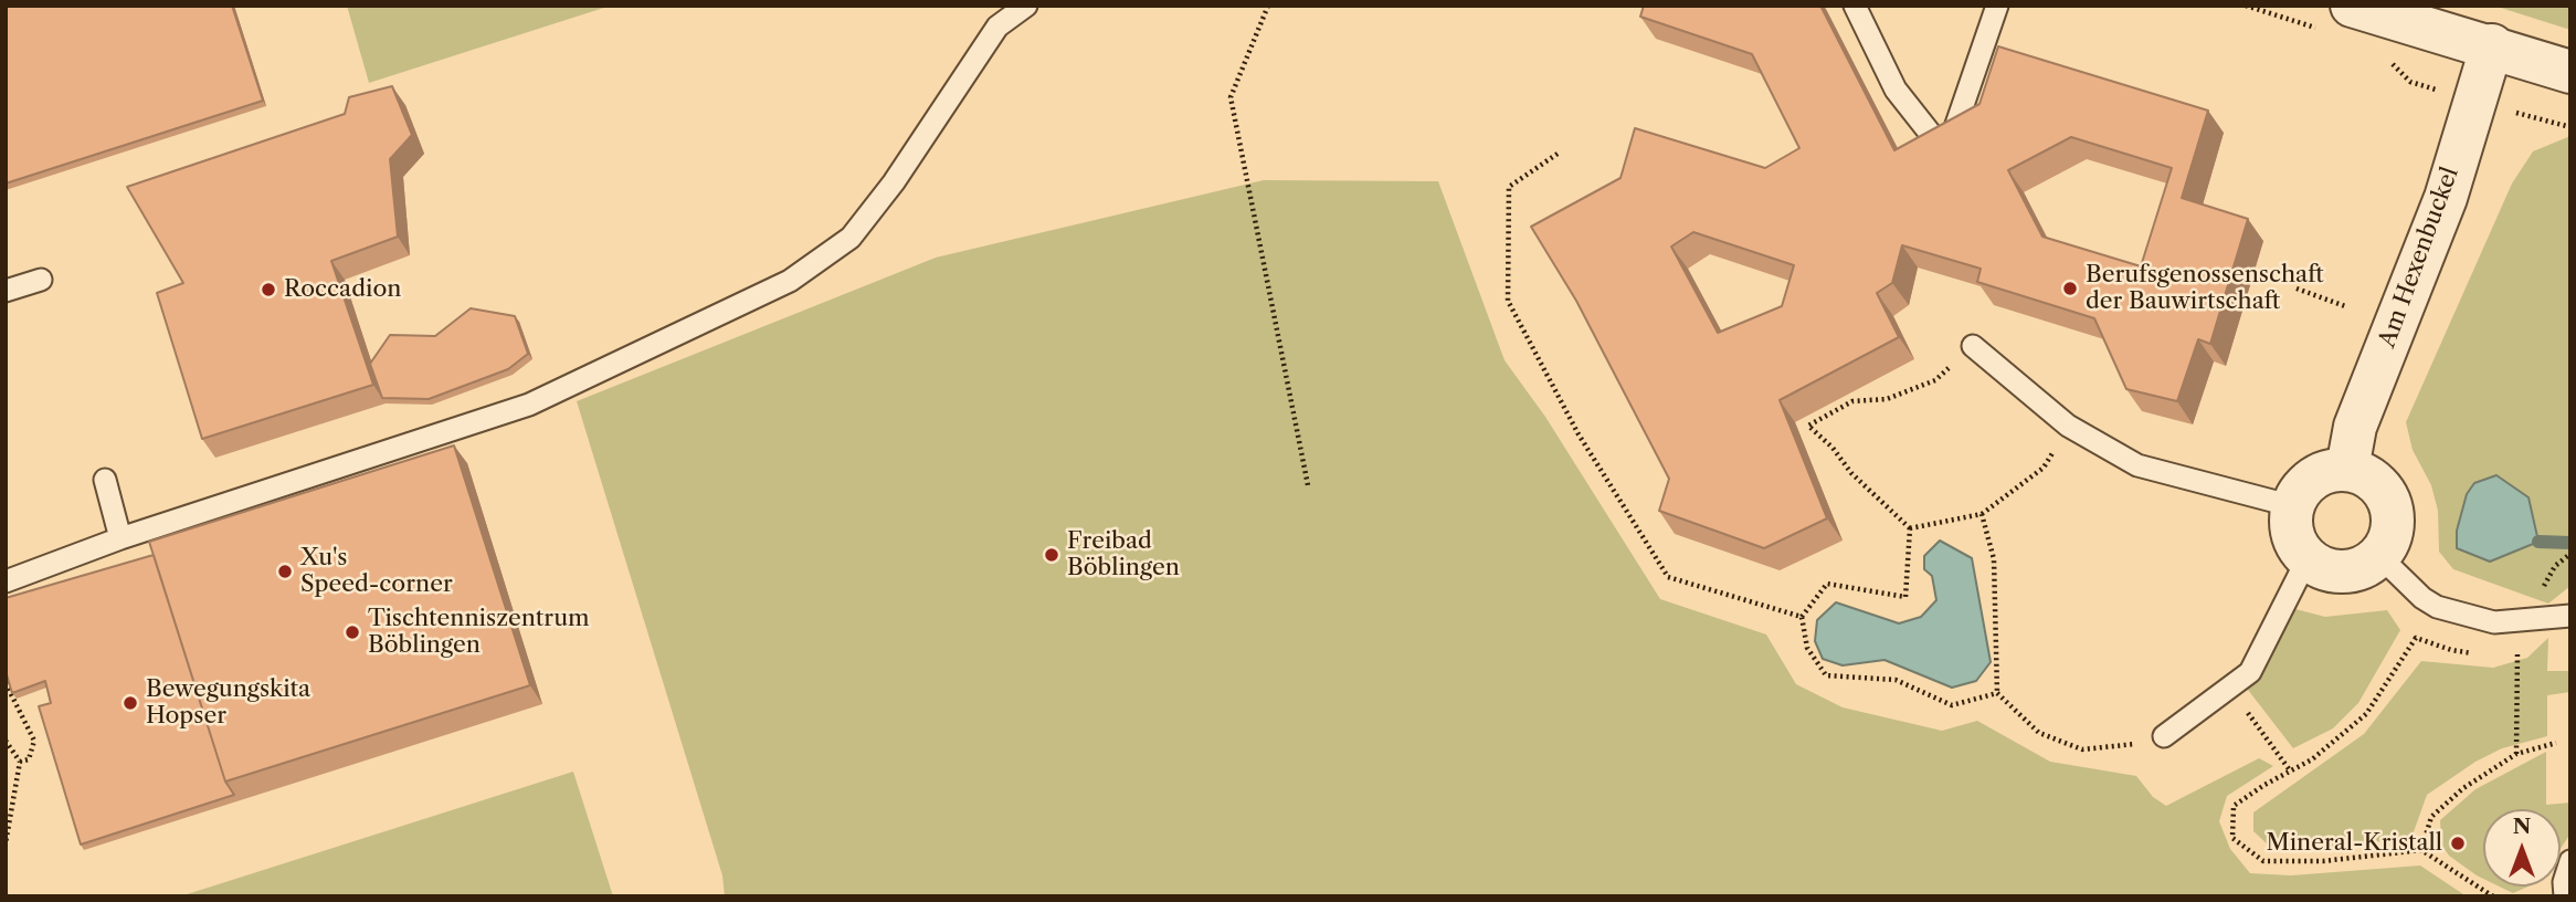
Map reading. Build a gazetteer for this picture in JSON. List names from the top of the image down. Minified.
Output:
{"streets":{"street":["Am Hexenbuckel"]},"places":["Berufsgenossenschaft der Bauwirtschaft","Roccadion","Freibad Böblingen","Xu's Speed-corner","Tischtenniszentrum Böblingen","Bewegungskita Hopser","Mineral-Kristall"],"north":"top"}
